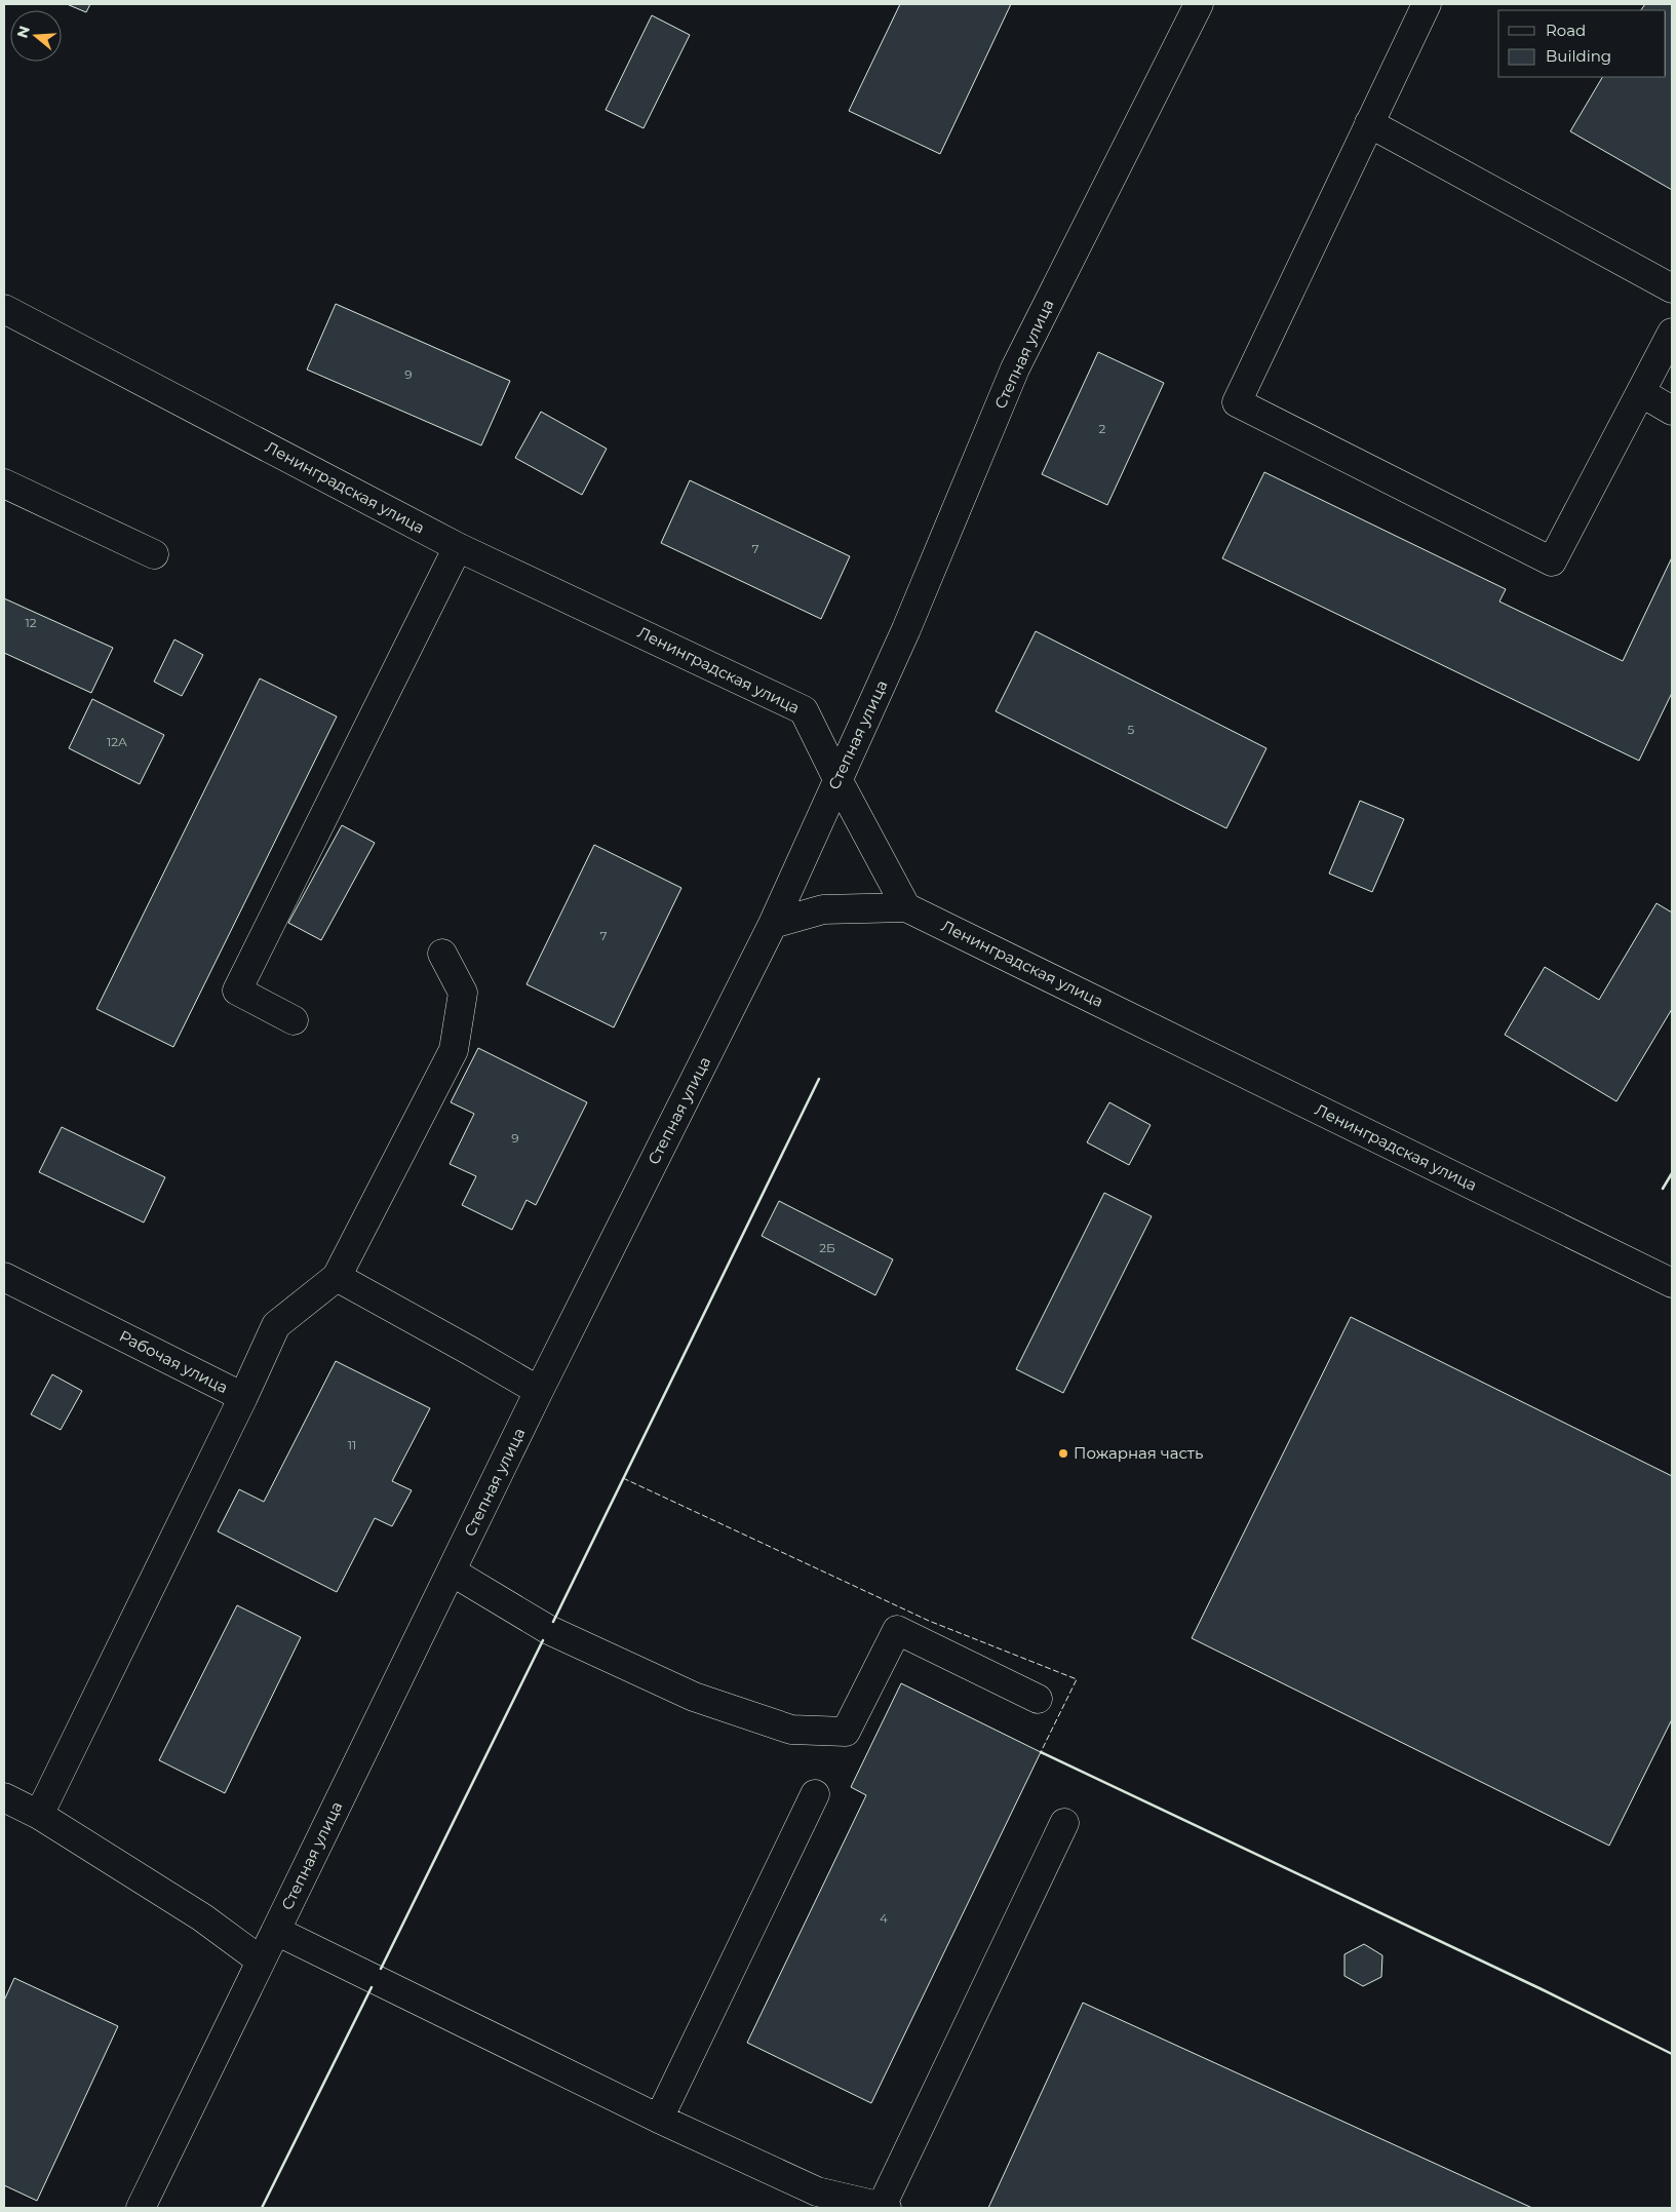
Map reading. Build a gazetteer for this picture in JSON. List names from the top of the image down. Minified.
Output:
{"streets":{"street":["Степная улица","Ленинградская улица","Рабочая улица"]},"crossings":[["Степная улица","Ленинградская улица"]],"places":["Пожарная часть"],"house_numbers":["9","2","7","12","5","12А","7","9","2Б","11","4"],"legend":["Road","Building"],"north":"left"}
